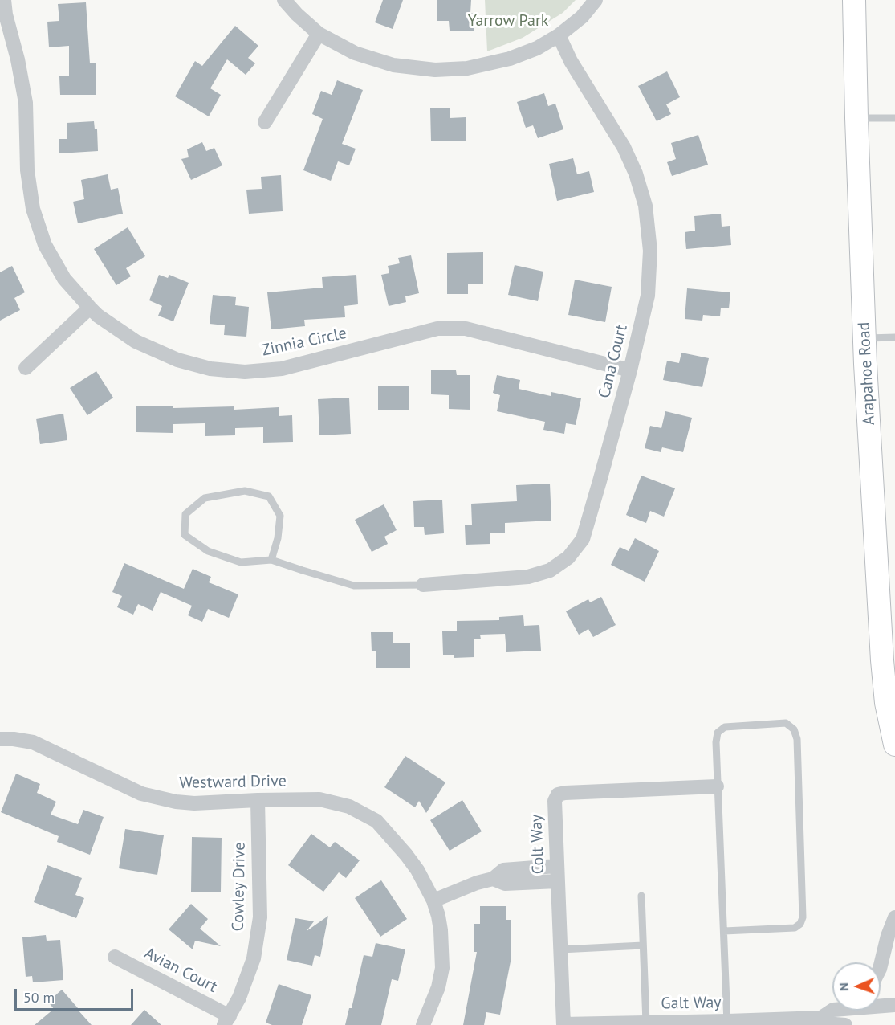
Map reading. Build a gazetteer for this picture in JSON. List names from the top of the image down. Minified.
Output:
{"streets":{"main road":["Arapahoe Road"],"street":["Zinnia Circle","Cana Court","Westward Drive","Colt Way","Cowley Drive","Avian Court","Galt Way"]},"crossings":[["Zinnia Circle","Cana Court"],["Westward Drive","Cowley Drive"],["Colt Way","Galt Way"],["Cowley Drive","Avian Court"]],"parks":["Yarrow Park"],"scale_bar":"50 m","north":"left"}
